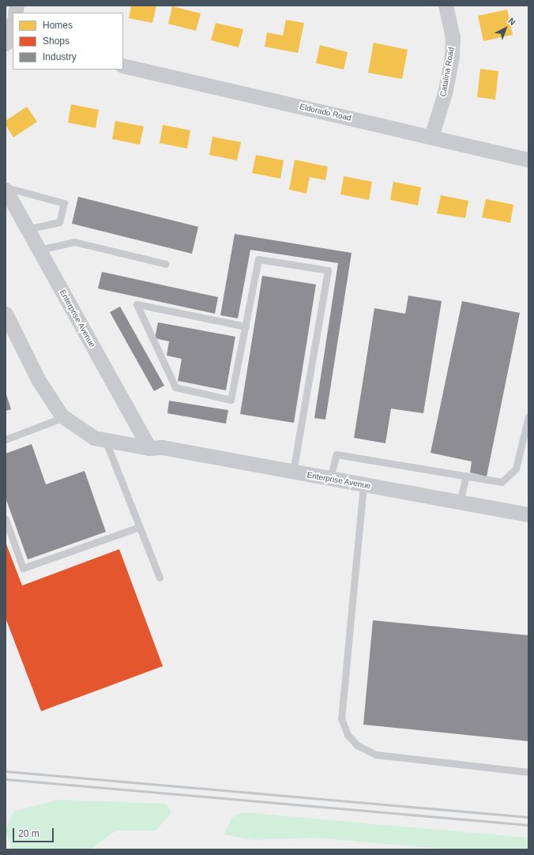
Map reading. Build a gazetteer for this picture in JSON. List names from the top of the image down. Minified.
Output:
{"streets":{"street":["Catalina Road","Eldorado Road","Enterprise Avenue"]},"crossings":[["Catalina Road","Eldorado Road"]],"legend":["Homes","Shops","Industry"],"scale_bar":"20 m","north":"top right"}
